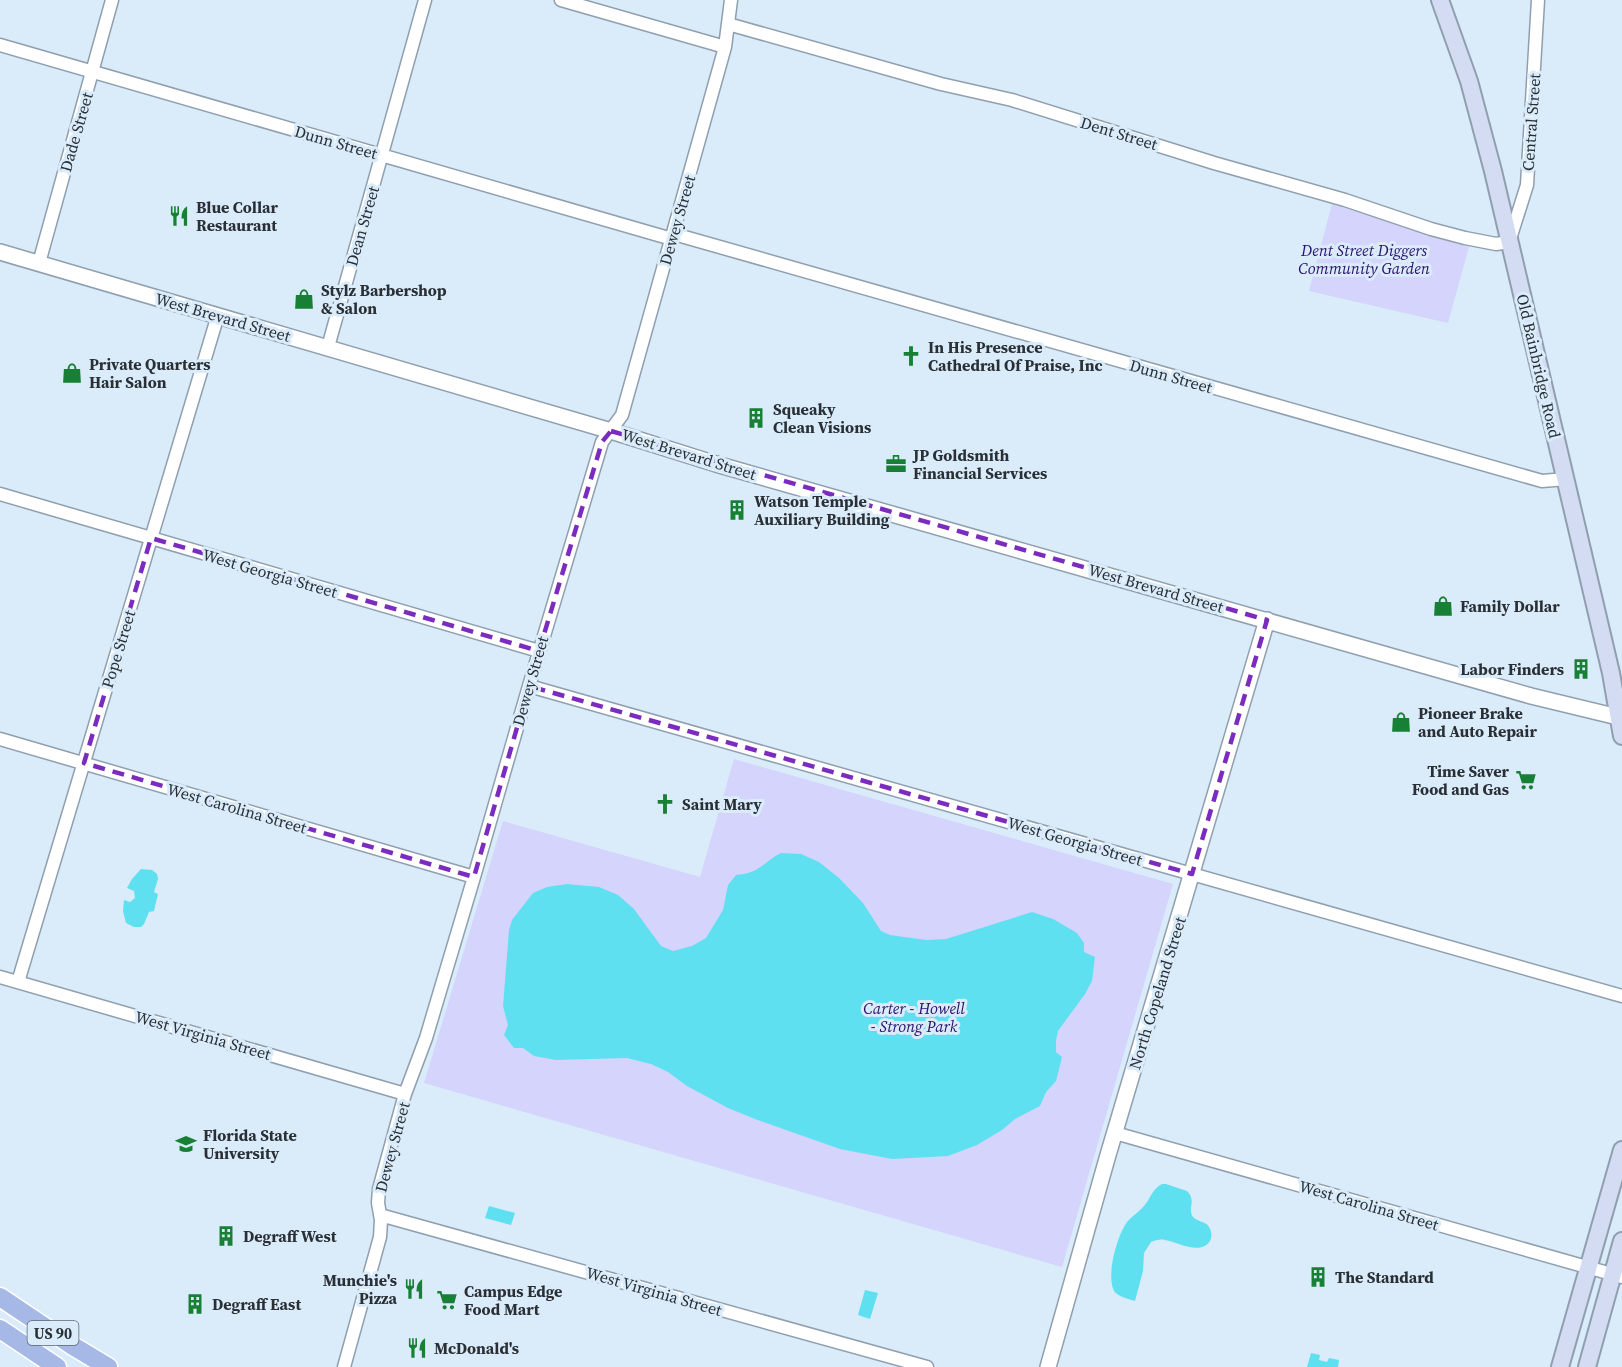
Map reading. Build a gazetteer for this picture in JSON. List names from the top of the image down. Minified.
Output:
{"streets":{"main road":["Old Bainbridge Road","US 90"],"street":["Central Street","Dade Street","Dent Street","Dunn Street","Dewey Street","Dean Street","West Brevard Street","West Georgia Street","Pope Street","West Carolina Street","North Copeland Street","West Virginia Street"]},"crossings":[["Central Street","Dent Street"],["Central Street","Old Bainbridge Road"],["Dade Street","Dunn Street"],["Dade Street","West Brevard Street"],["Dent Street","Dewey Street"],["Dent Street","Old Bainbridge Road"],["Dunn Street","Dewey Street"],["Dunn Street","Dean Street"],["Dunn Street","Old Bainbridge Road"],["Dewey Street","West Brevard Street"],["Dewey Street","West Georgia Street"],["Dewey Street","West Carolina Street"],["Dewey Street","West Virginia Street"],["Dean Street","West Brevard Street"],["West Brevard Street","Old Bainbridge Road"],["West Brevard Street","Pope Street"],["West Brevard Street","North Copeland Street"],["West Georgia Street","Pope Street"],["West Georgia Street","North Copeland Street"],["Pope Street","West Carolina Street"],["Pope Street","West Virginia Street"],["West Carolina Street","North Copeland Street"]],"parks":["Dent Street Diggers Community Garden","Carter - Howell - Strong Park"],"places":{"restaurant":["Blue Collar Restaurant","Munchie's Pizza","McDonald's"],"shop":["Stylz Barbershop & Salon","Private Quarters Hair Salon","Family Dollar","Pioneer Brake and Auto Repair"],"church":["In His Presence Cathedral Of Praise, Inc","Saint Mary"],"building":["Squeaky Clean Visions","Watson Temple Auxiliary Building","Labor Finders","Degraff West","The Standard","Degraff East"],"office":["JP Goldsmith Financial Services"],"supermarket":["Time Saver Food and Gas","Campus Edge Food Mart"],"school or university":["Florida State University"]}}
